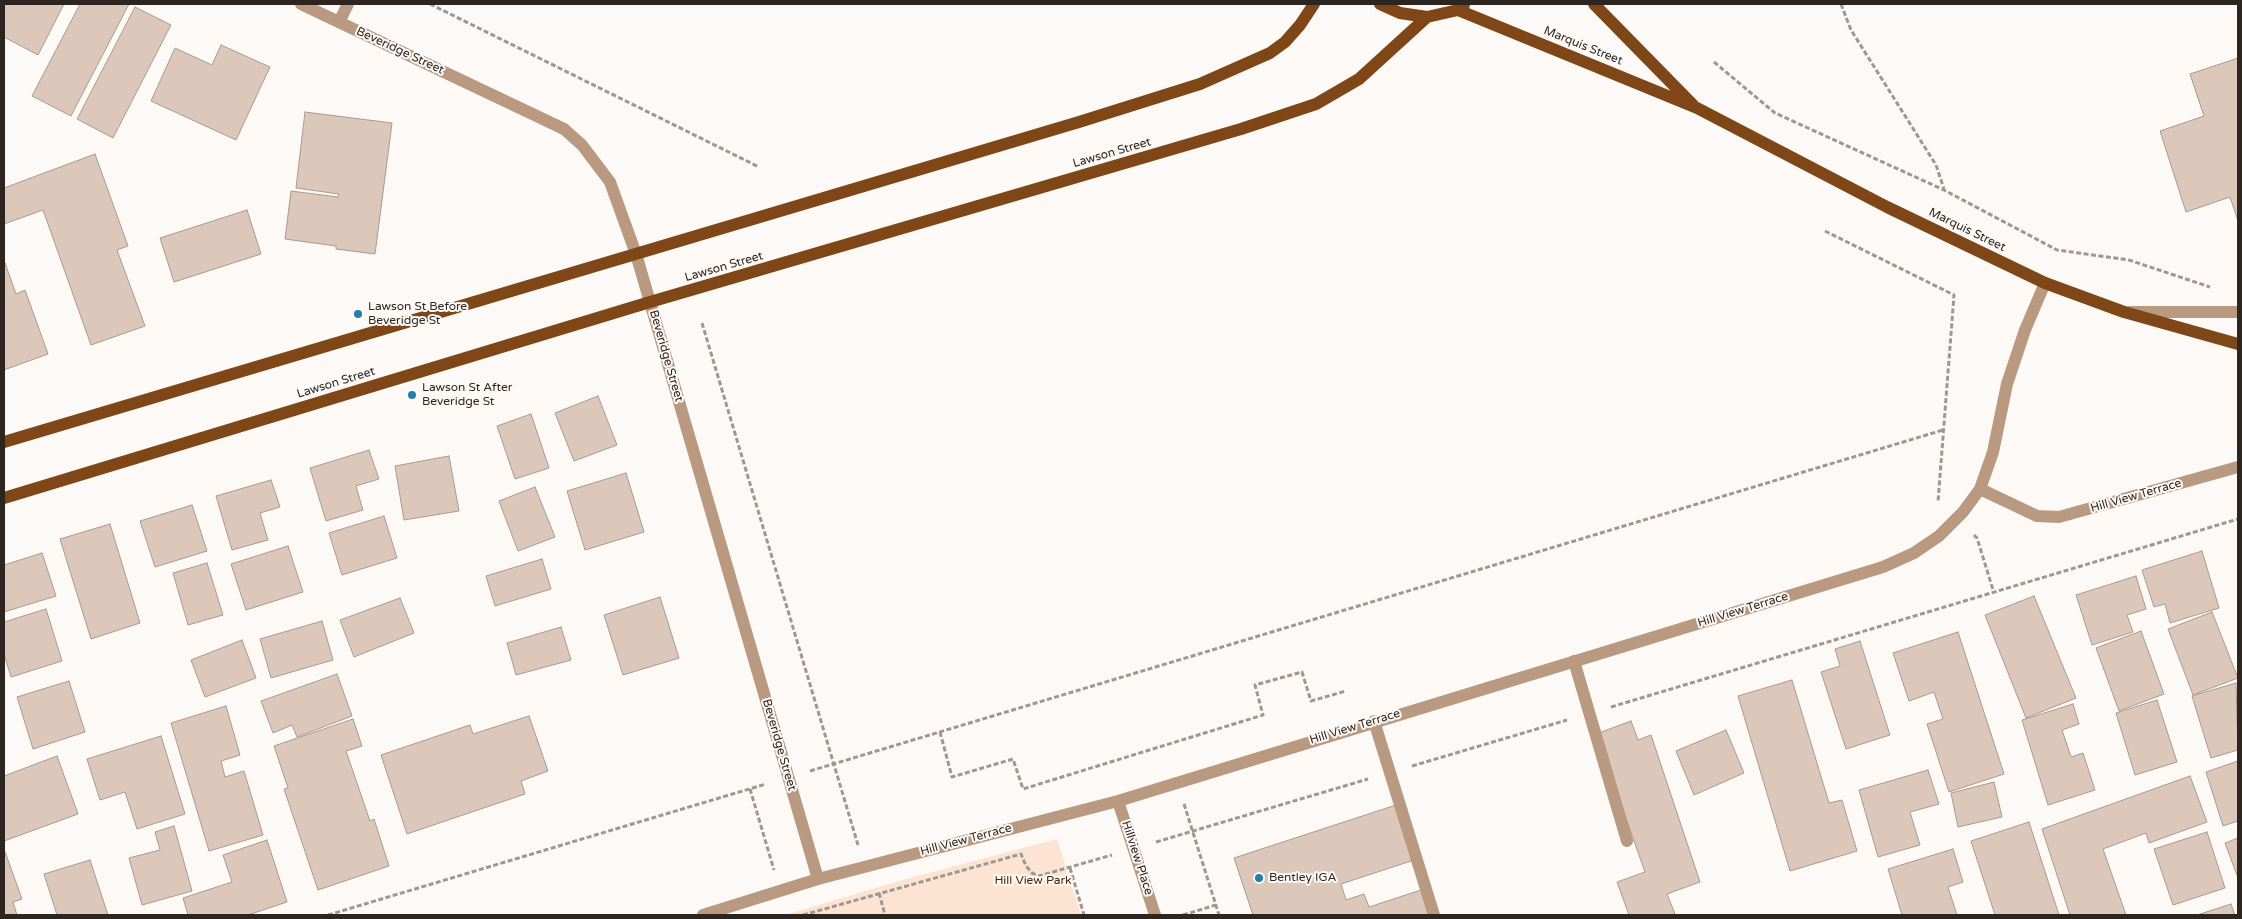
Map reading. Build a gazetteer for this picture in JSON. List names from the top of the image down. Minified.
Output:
{"streets":{"main road":["Marquis Street","Lawson Street"],"street":["Beveridge Street","Hill View Terrace","Hillview Place"]},"crossings":[["Marquis Street","Hill View Terrace"],["Beveridge Street","Lawson Street"],["Beveridge Street","Hill View Terrace"],["Hill View Terrace","Hillview Place"]],"parks":["Hill View Park"],"places":["Lawson St Before Beveridge St","Lawson St After Beveridge St","Bentley IGA"]}
